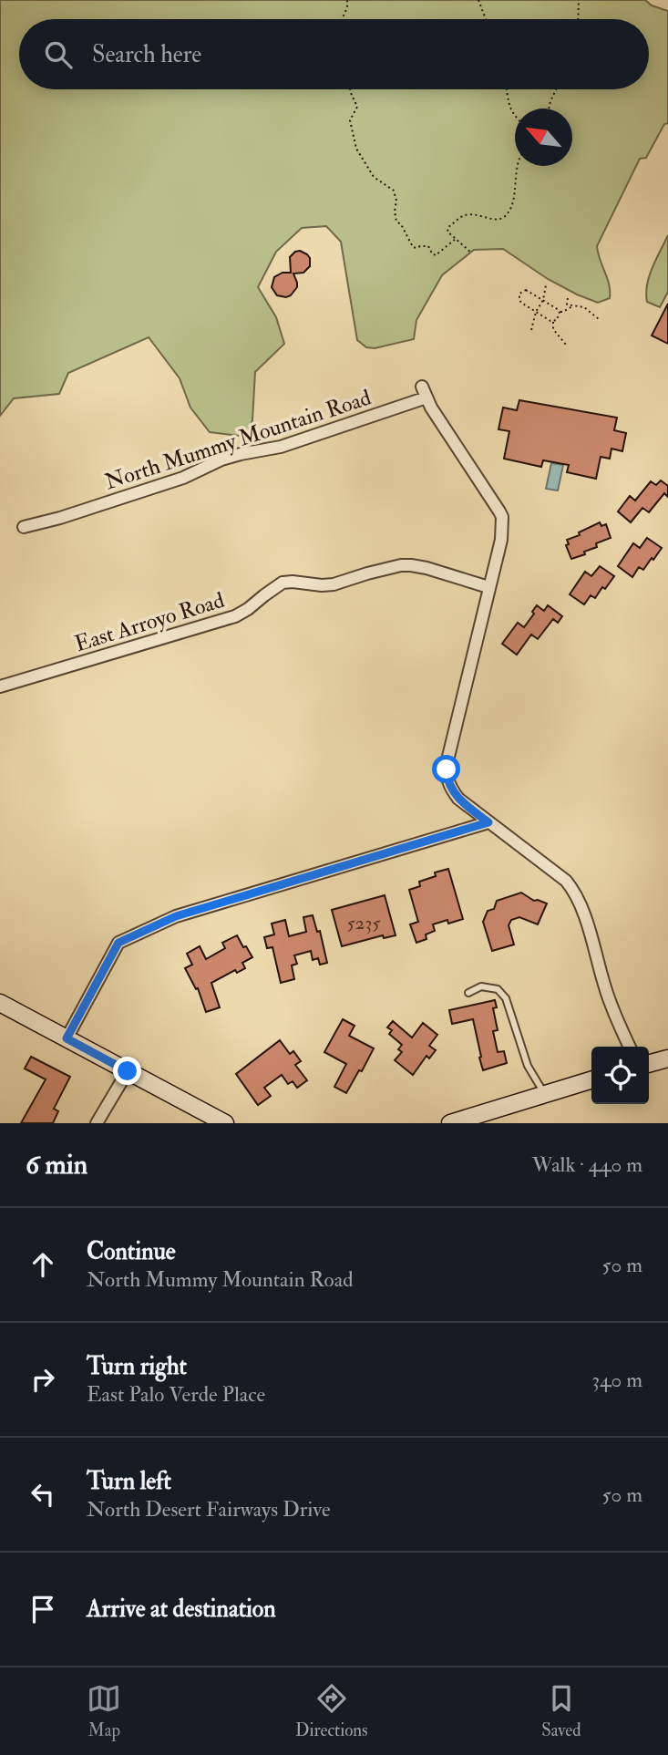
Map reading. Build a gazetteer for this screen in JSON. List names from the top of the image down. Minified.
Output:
{"streets":{"street":["North Mummy Mountain Road","East Arroyo Road"]},"crossings":[["North Mummy Mountain Road","East Arroyo Road"]],"house_numbers":["5235"],"north":"top left","page":{"search":"Search here","heading":["6 min","Walk · 440 m"],"list":[["Continue","North Mummy Mountain Road","50 m"],["Turn right","East Palo Verde Place","340 m"],["Turn left","North Desert Fairways Drive","50 m"],"Arrive at destination"],"nav":["Map","Directions","Saved"]}}
